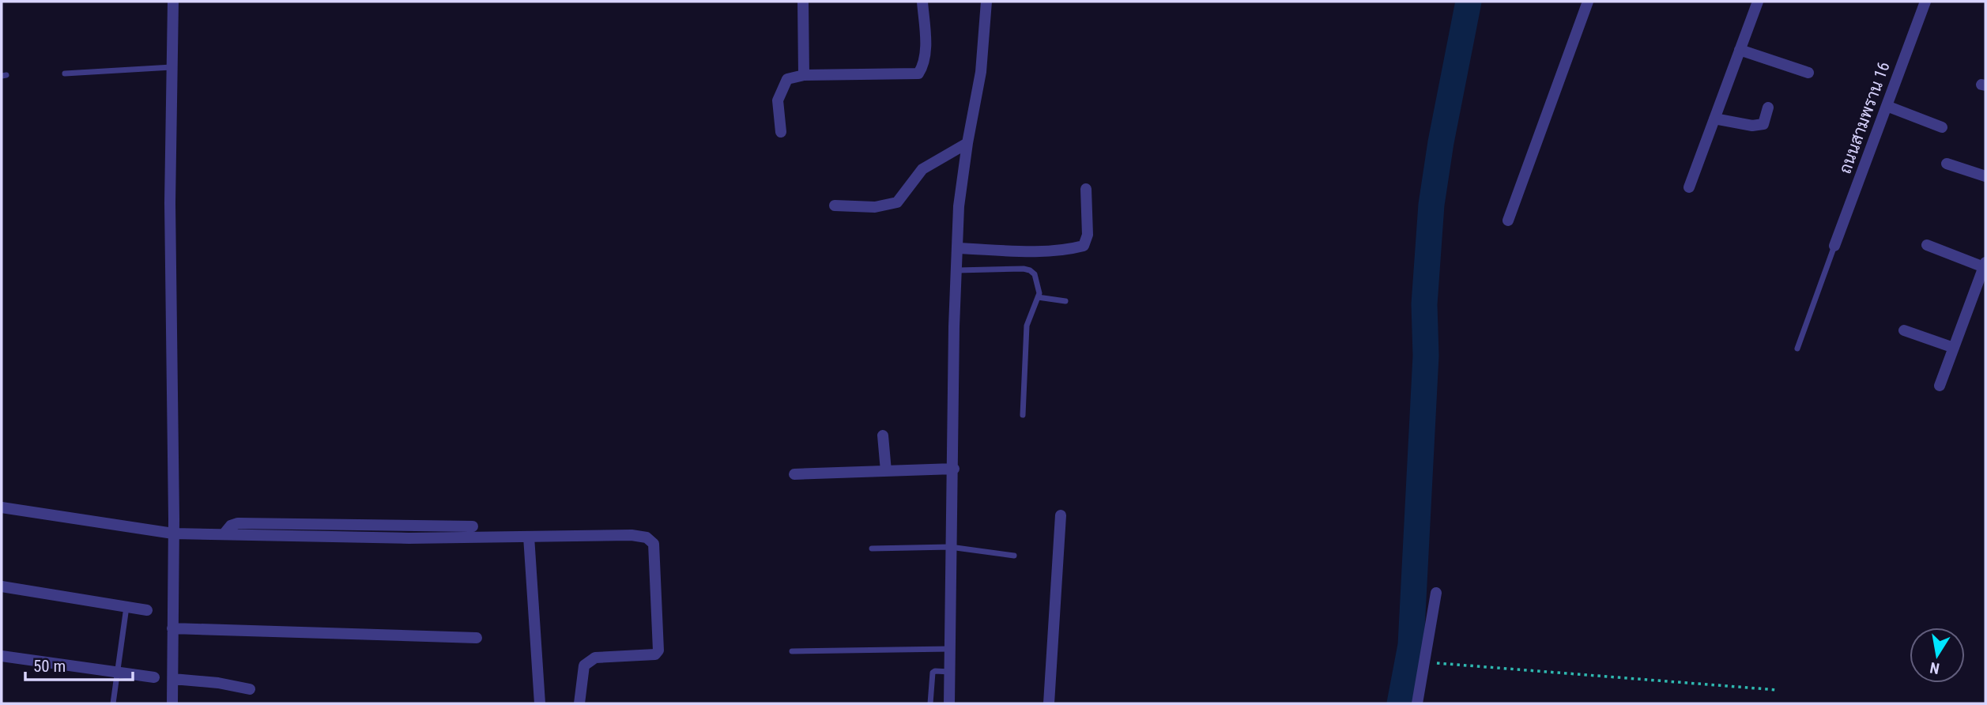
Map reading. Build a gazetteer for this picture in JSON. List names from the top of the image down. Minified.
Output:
{"streets":{"street":["ถนนสามพราน 16"]},"scale_bar":"50 m","north":"bottom"}
